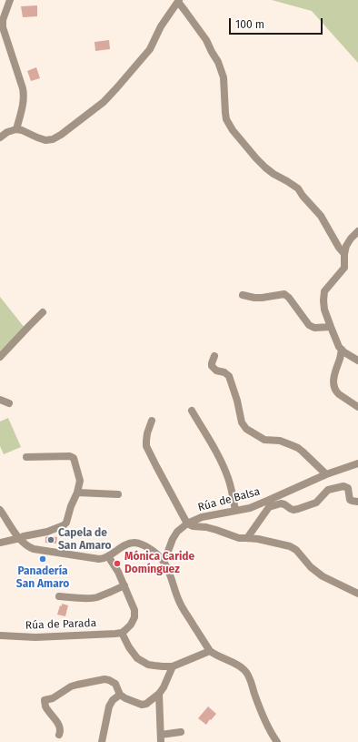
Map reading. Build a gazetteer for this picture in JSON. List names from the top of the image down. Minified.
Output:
{"streets":{"street":["Rúa de Balsa","Rúa de Parada"]},"places":["Capela de San Amaro","Panadería San Amaro","Mónica Caride Domínguez"],"scale_bar":"100 m"}
